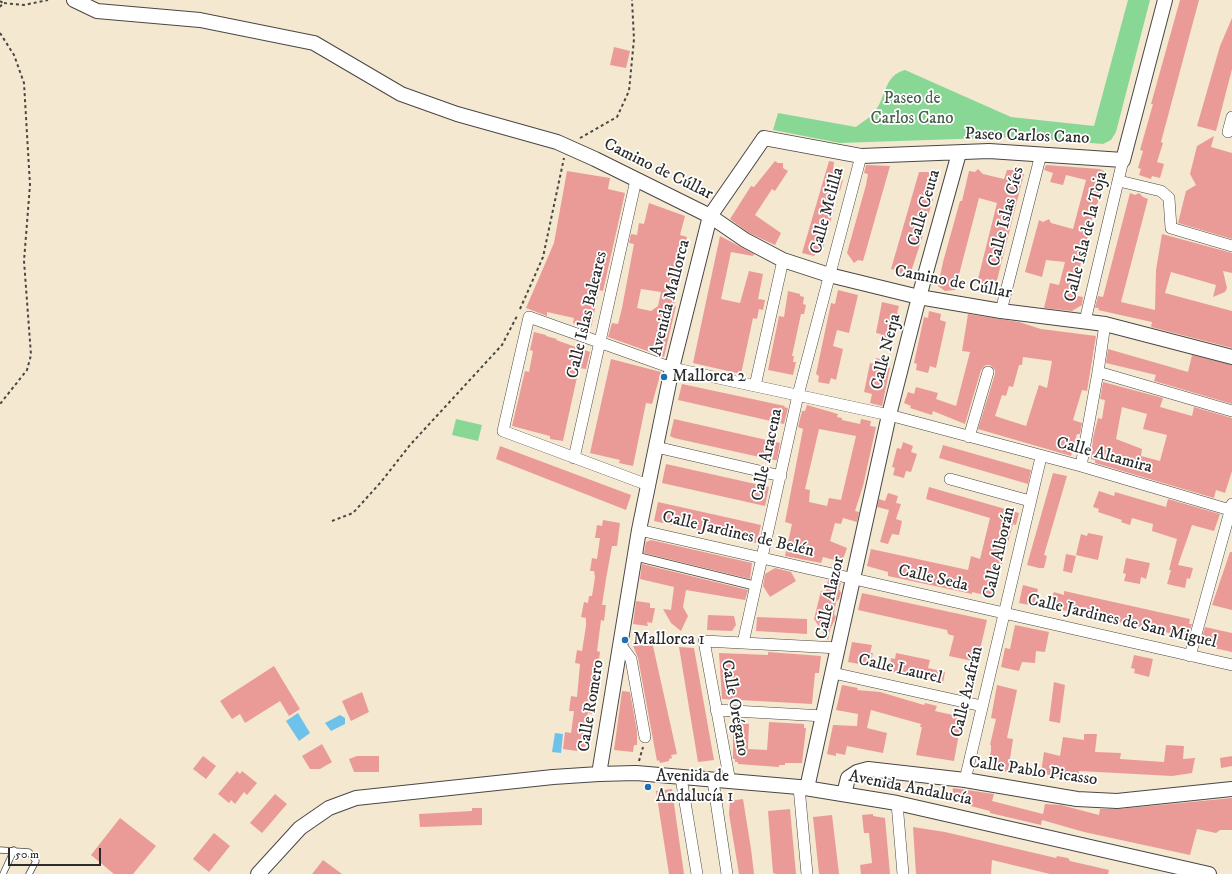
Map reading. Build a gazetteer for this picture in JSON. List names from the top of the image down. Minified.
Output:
{"streets":{"street":["Paseo Carlos Cano","Camino de Cúllar","Calle Ceuta","Calle Melilla","Calle Islas Cíes","Calle Isla de la Toja","Avenida Mallorca","Calle Islas Baleares","Calle Nerja","Calle Aracena","Calle Altamira","Calle Jardines de Belén","Calle Alborán","Calle Seda","Calle Alazor","Calle Jardines de San Miguel","Calle Laurel","Calle Azafrán","Calle Romero","Calle Orégano","Calle Pablo Picasso","Avenida Andalucía"]},"crossings":[["Paseo Carlos Cano","Camino de Cúllar"],["Paseo Carlos Cano","Calle Ceuta"],["Paseo Carlos Cano","Calle Melilla"],["Paseo Carlos Cano","Calle Islas Cíes"],["Paseo Carlos Cano","Calle Isla de la Toja"],["Paseo Carlos Cano","Avenida Mallorca"],["Camino de Cúllar","Calle Ceuta"],["Camino de Cúllar","Calle Melilla"],["Camino de Cúllar","Calle Islas Cíes"],["Camino de Cúllar","Calle Isla de la Toja"],["Camino de Cúllar","Avenida Mallorca"],["Camino de Cúllar","Calle Islas Baleares"],["Camino de Cúllar","Calle Nerja"],["Camino de Cúllar","Calle Aracena"],["Calle Ceuta","Calle Nerja"],["Calle Melilla","Calle Aracena"],["Avenida Mallorca","Calle Altamira"],["Avenida Mallorca","Calle Jardines de Belén"],["Avenida Mallorca","Calle Romero"],["Calle Islas Baleares","Calle Altamira"],["Calle Nerja","Calle Altamira"],["Calle Nerja","Calle Alazor"],["Calle Aracena","Calle Altamira"],["Calle Aracena","Calle Jardines de Belén"],["Calle Aracena","Calle Orégano"],["Calle Altamira","Calle Alborán"],["Calle Altamira","Calle Alazor"],["Calle Jardines de Belén","Calle Seda"],["Calle Jardines de Belén","Calle Alazor"],["Calle Jardines de Belén","Calle Romero"],["Calle Alborán","Calle Seda"],["Calle Alborán","Calle Jardines de San Miguel"],["Calle Alborán","Calle Azafrán"],["Calle Seda","Calle Alazor"],["Calle Seda","Calle Jardines de San Miguel"],["Calle Seda","Calle Azafrán"],["Calle Alazor","Calle Laurel"],["Calle Alazor","Avenida Andalucía"],["Calle Jardines de San Miguel","Calle Azafrán"],["Calle Laurel","Calle Azafrán"],["Calle Azafrán","Calle Pablo Picasso"],["Calle Romero","Avenida Andalucía"],["Calle Orégano","Avenida Andalucía"],["Calle Pablo Picasso","Avenida Andalucía"]],"parks":["Paseo de Carlos Cano"],"places":["Mallorca 2","Mallorca 1","Avenida de Andalucía 1"],"scale_bar":"50 m"}
